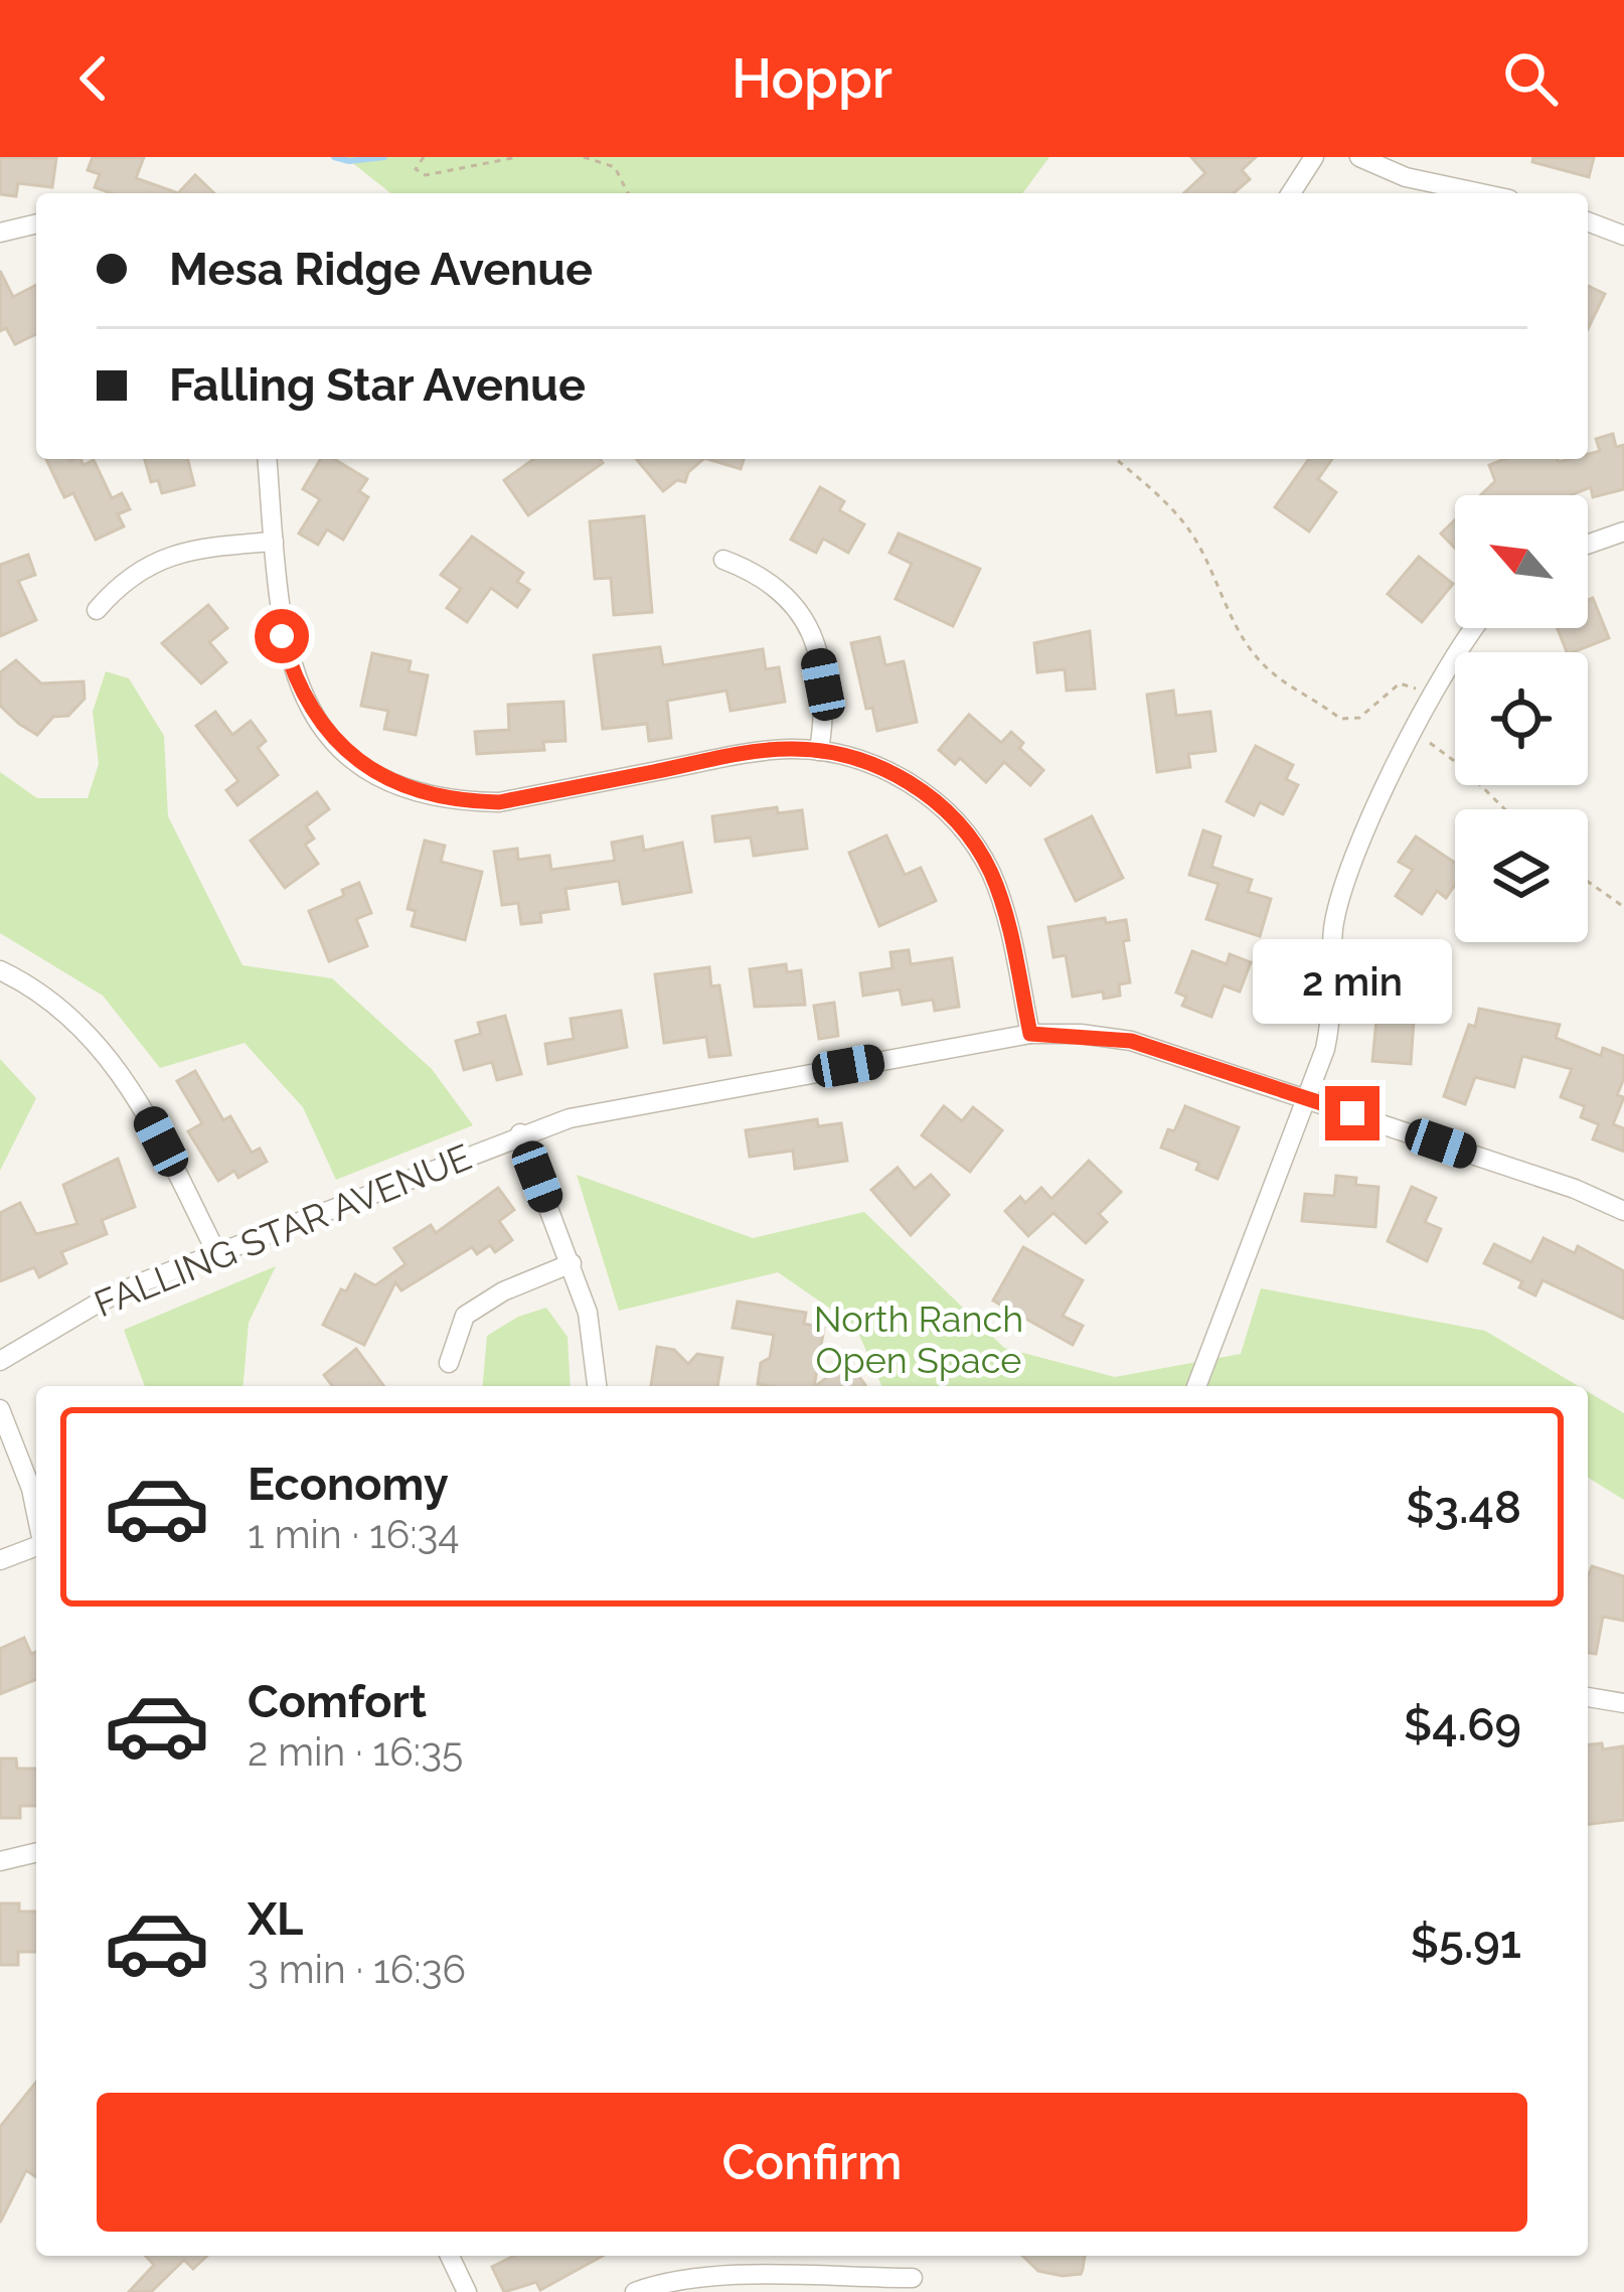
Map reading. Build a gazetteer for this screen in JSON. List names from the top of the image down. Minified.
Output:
{"streets":{"street":["FALLING STAR AVENUE"]},"parks":["North Ranch Open Space"],"north":"top left","page":{"header":"Hoppr","banner":["Mesa Ridge Avenue","Falling Star Avenue"],"bubble":"2 min","list":[{"name":"Economy","note":"1 min · 16:34","value":"$3.48"},{"name":"Comfort","note":"2 min · 16:35","value":"$4.69"},{"name":"XL","note":"3 min · 16:36","value":"$5.91"}],"buttons":"Confirm"}}
